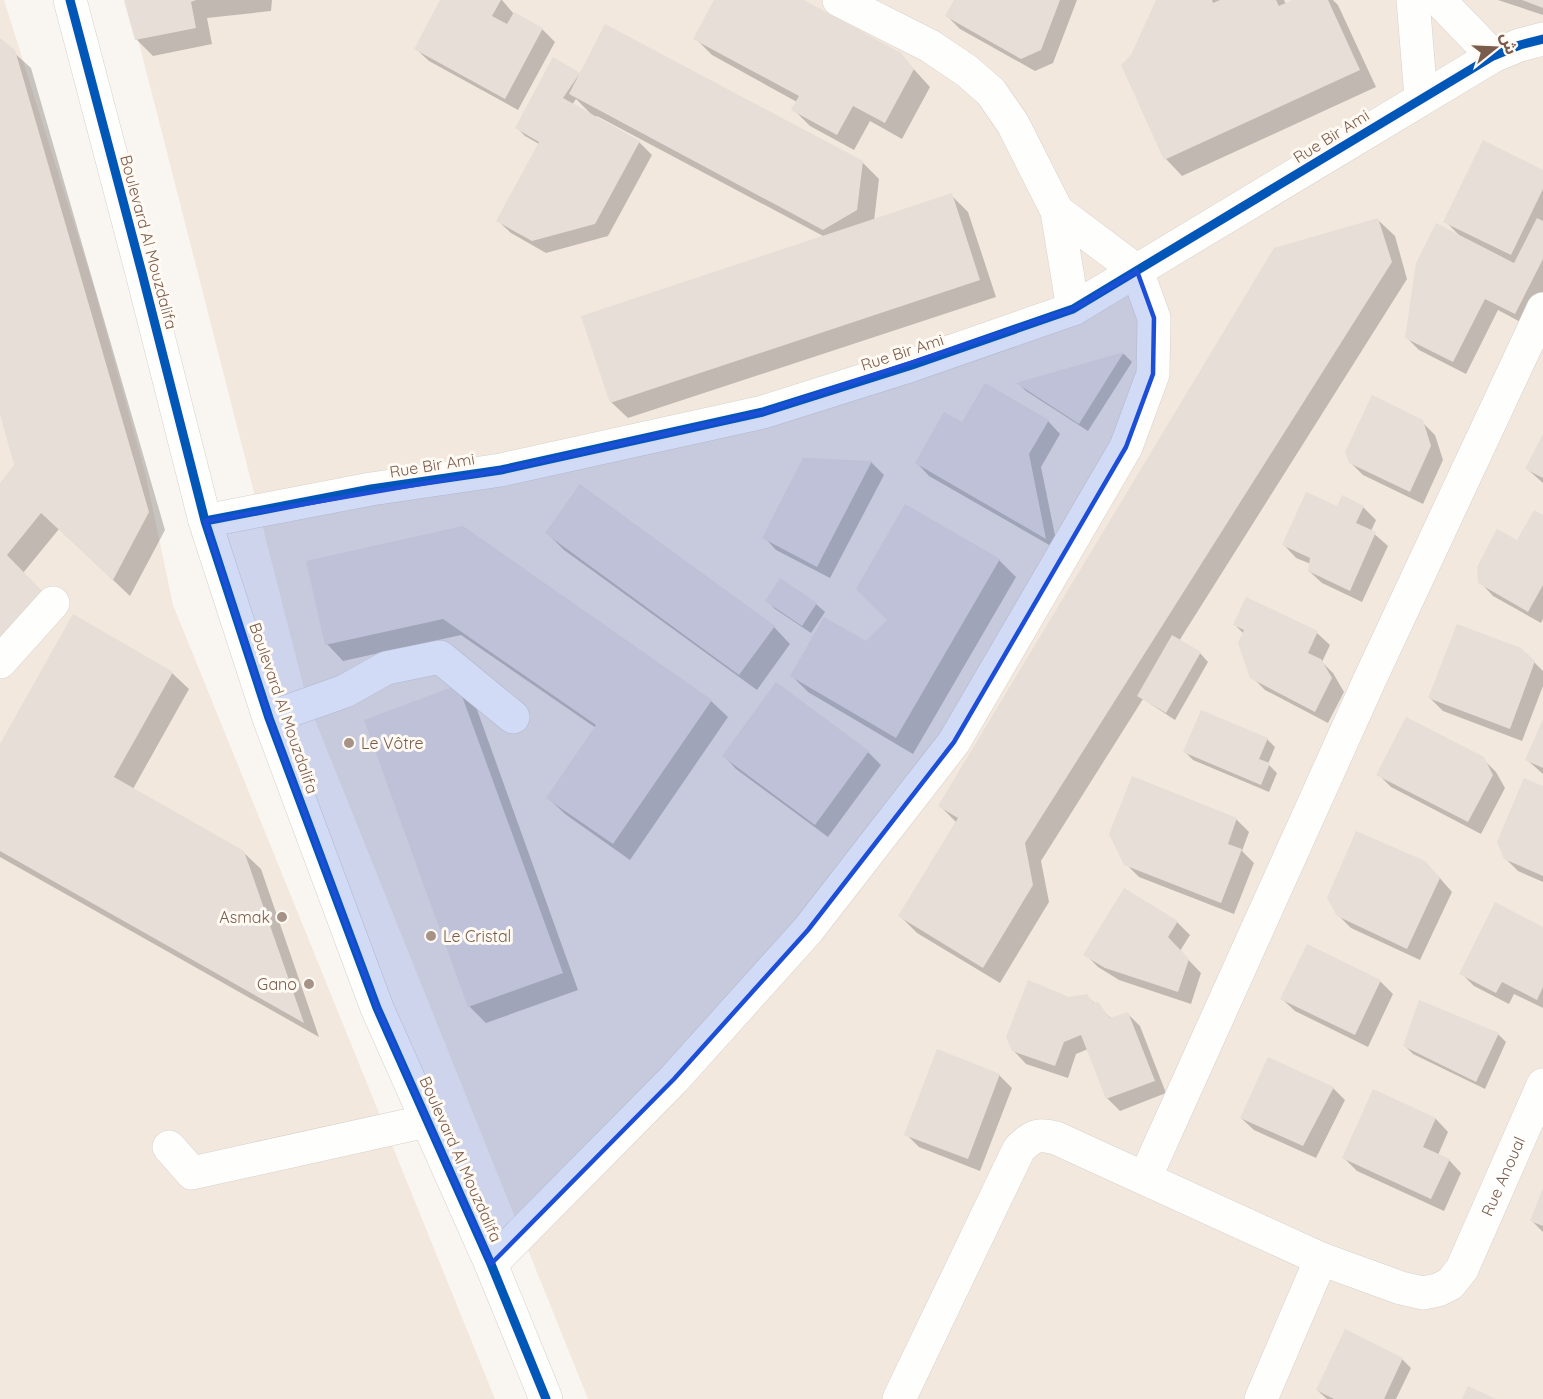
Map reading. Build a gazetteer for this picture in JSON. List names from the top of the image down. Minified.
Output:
{"streets":{"street":["Rue Bir Ami","Boulevard Al Mouzdalifa","Rue Anoual"]},"crossings":[["Rue Bir Ami","Boulevard Al Mouzdalifa"]],"places":["Le Vôtre","Asmak","Le Cristal","Gano"],"north":"right"}
